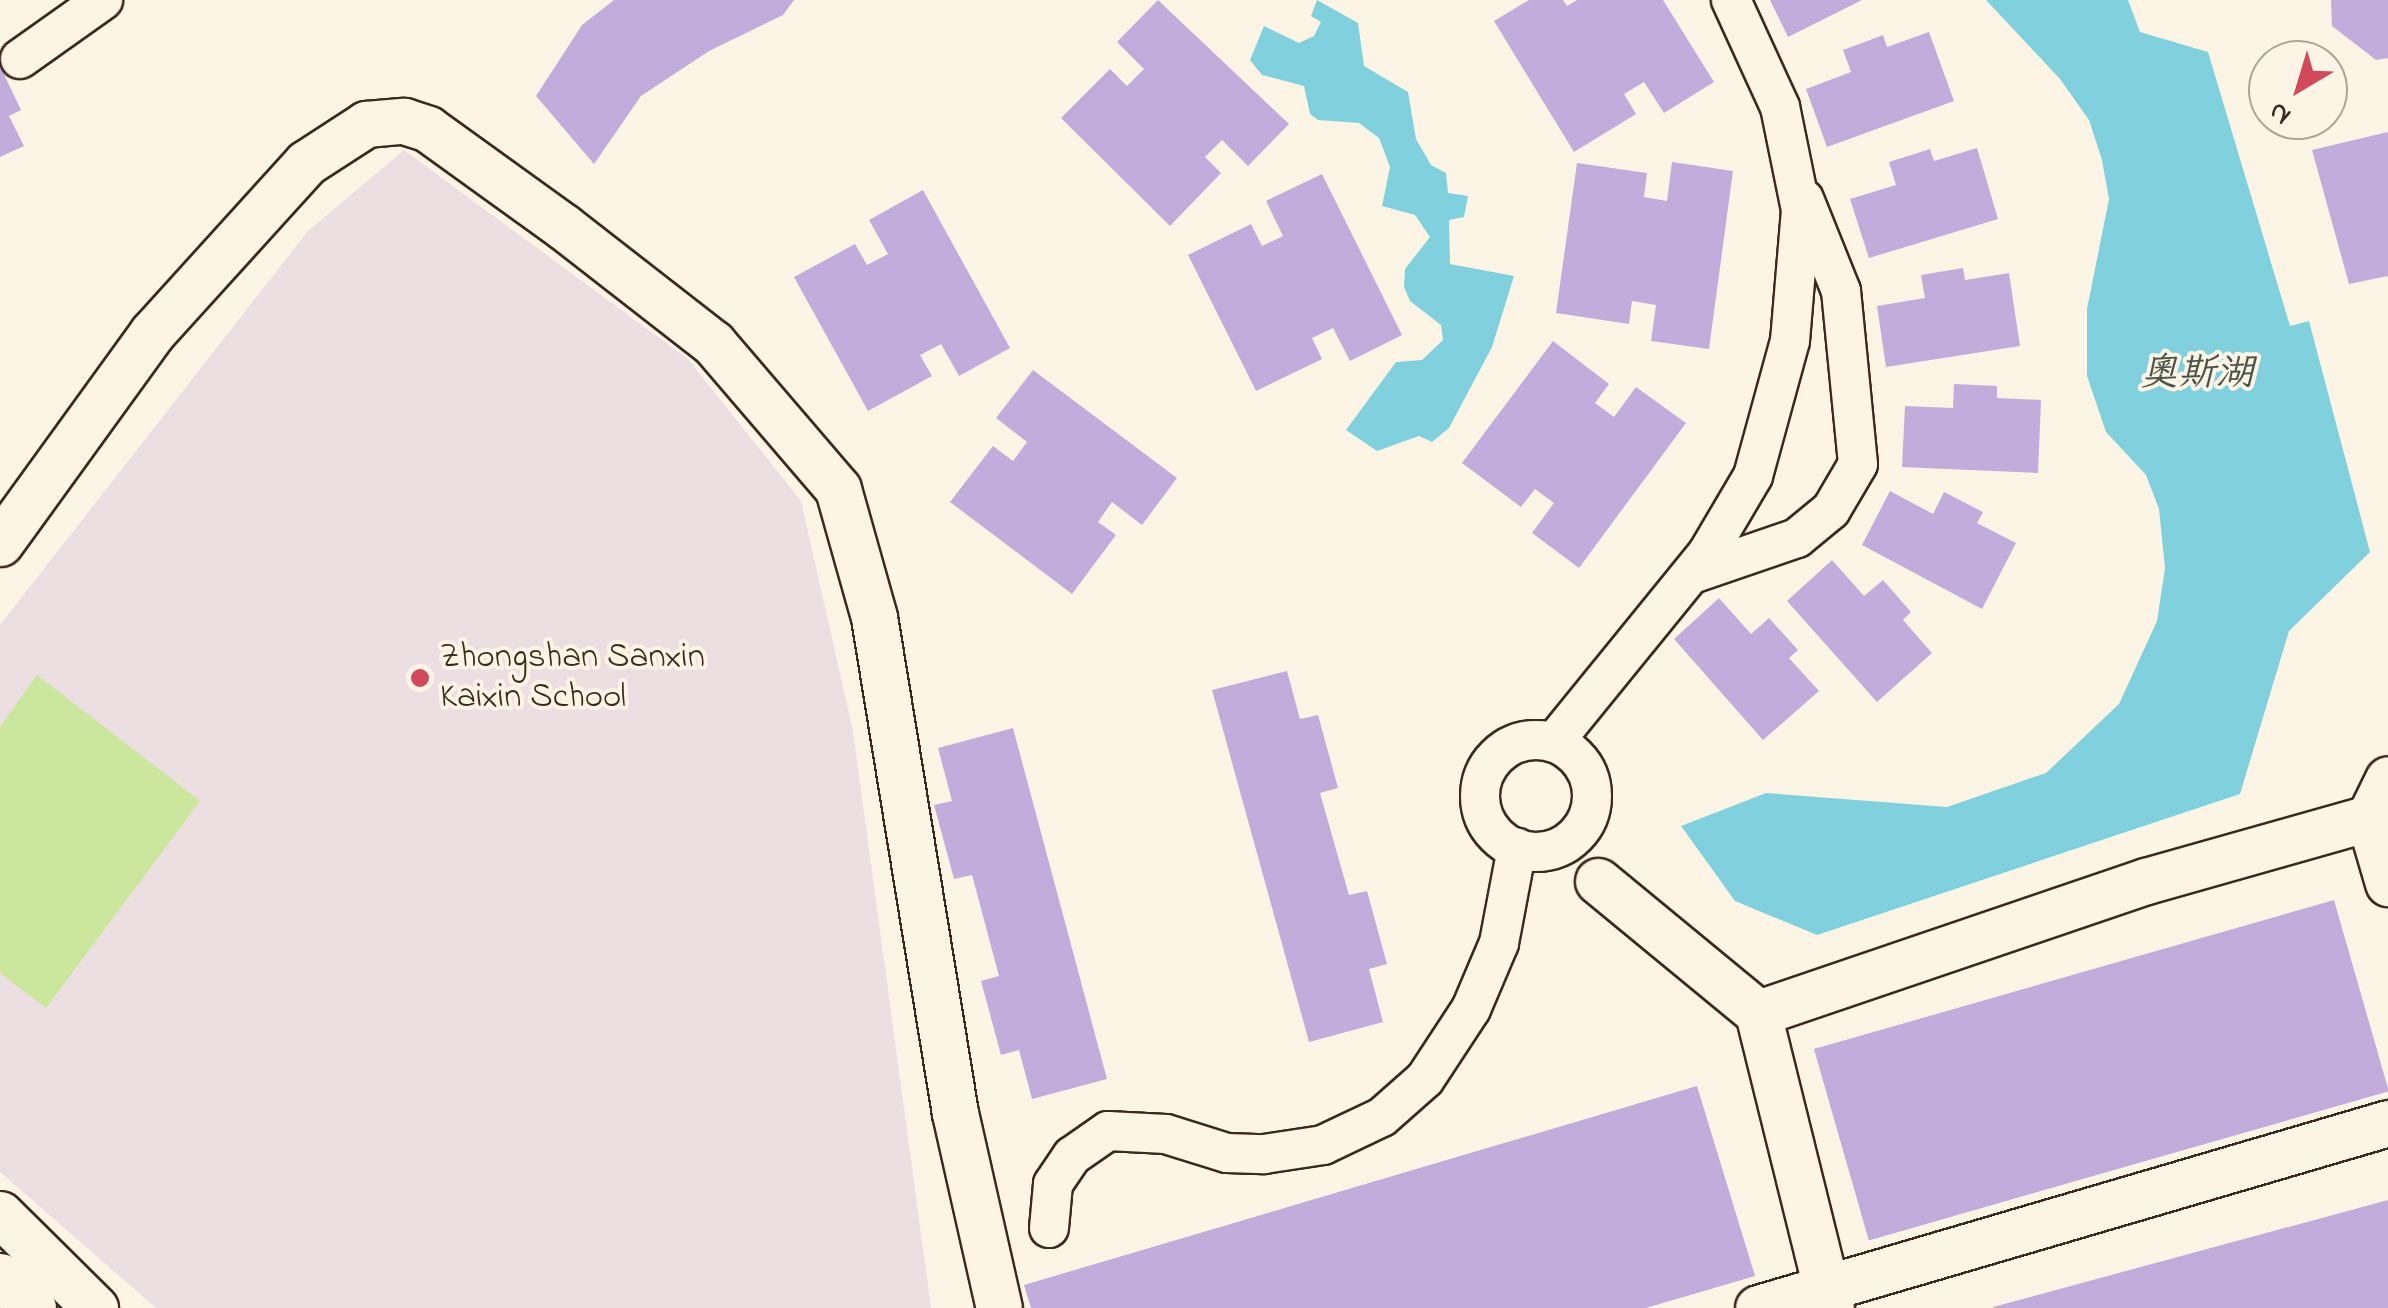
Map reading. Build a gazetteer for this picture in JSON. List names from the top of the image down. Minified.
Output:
{"water":["奥斯湖"],"places":["Zhongshan Sanxin Kaixin School"],"north":"bottom left"}
